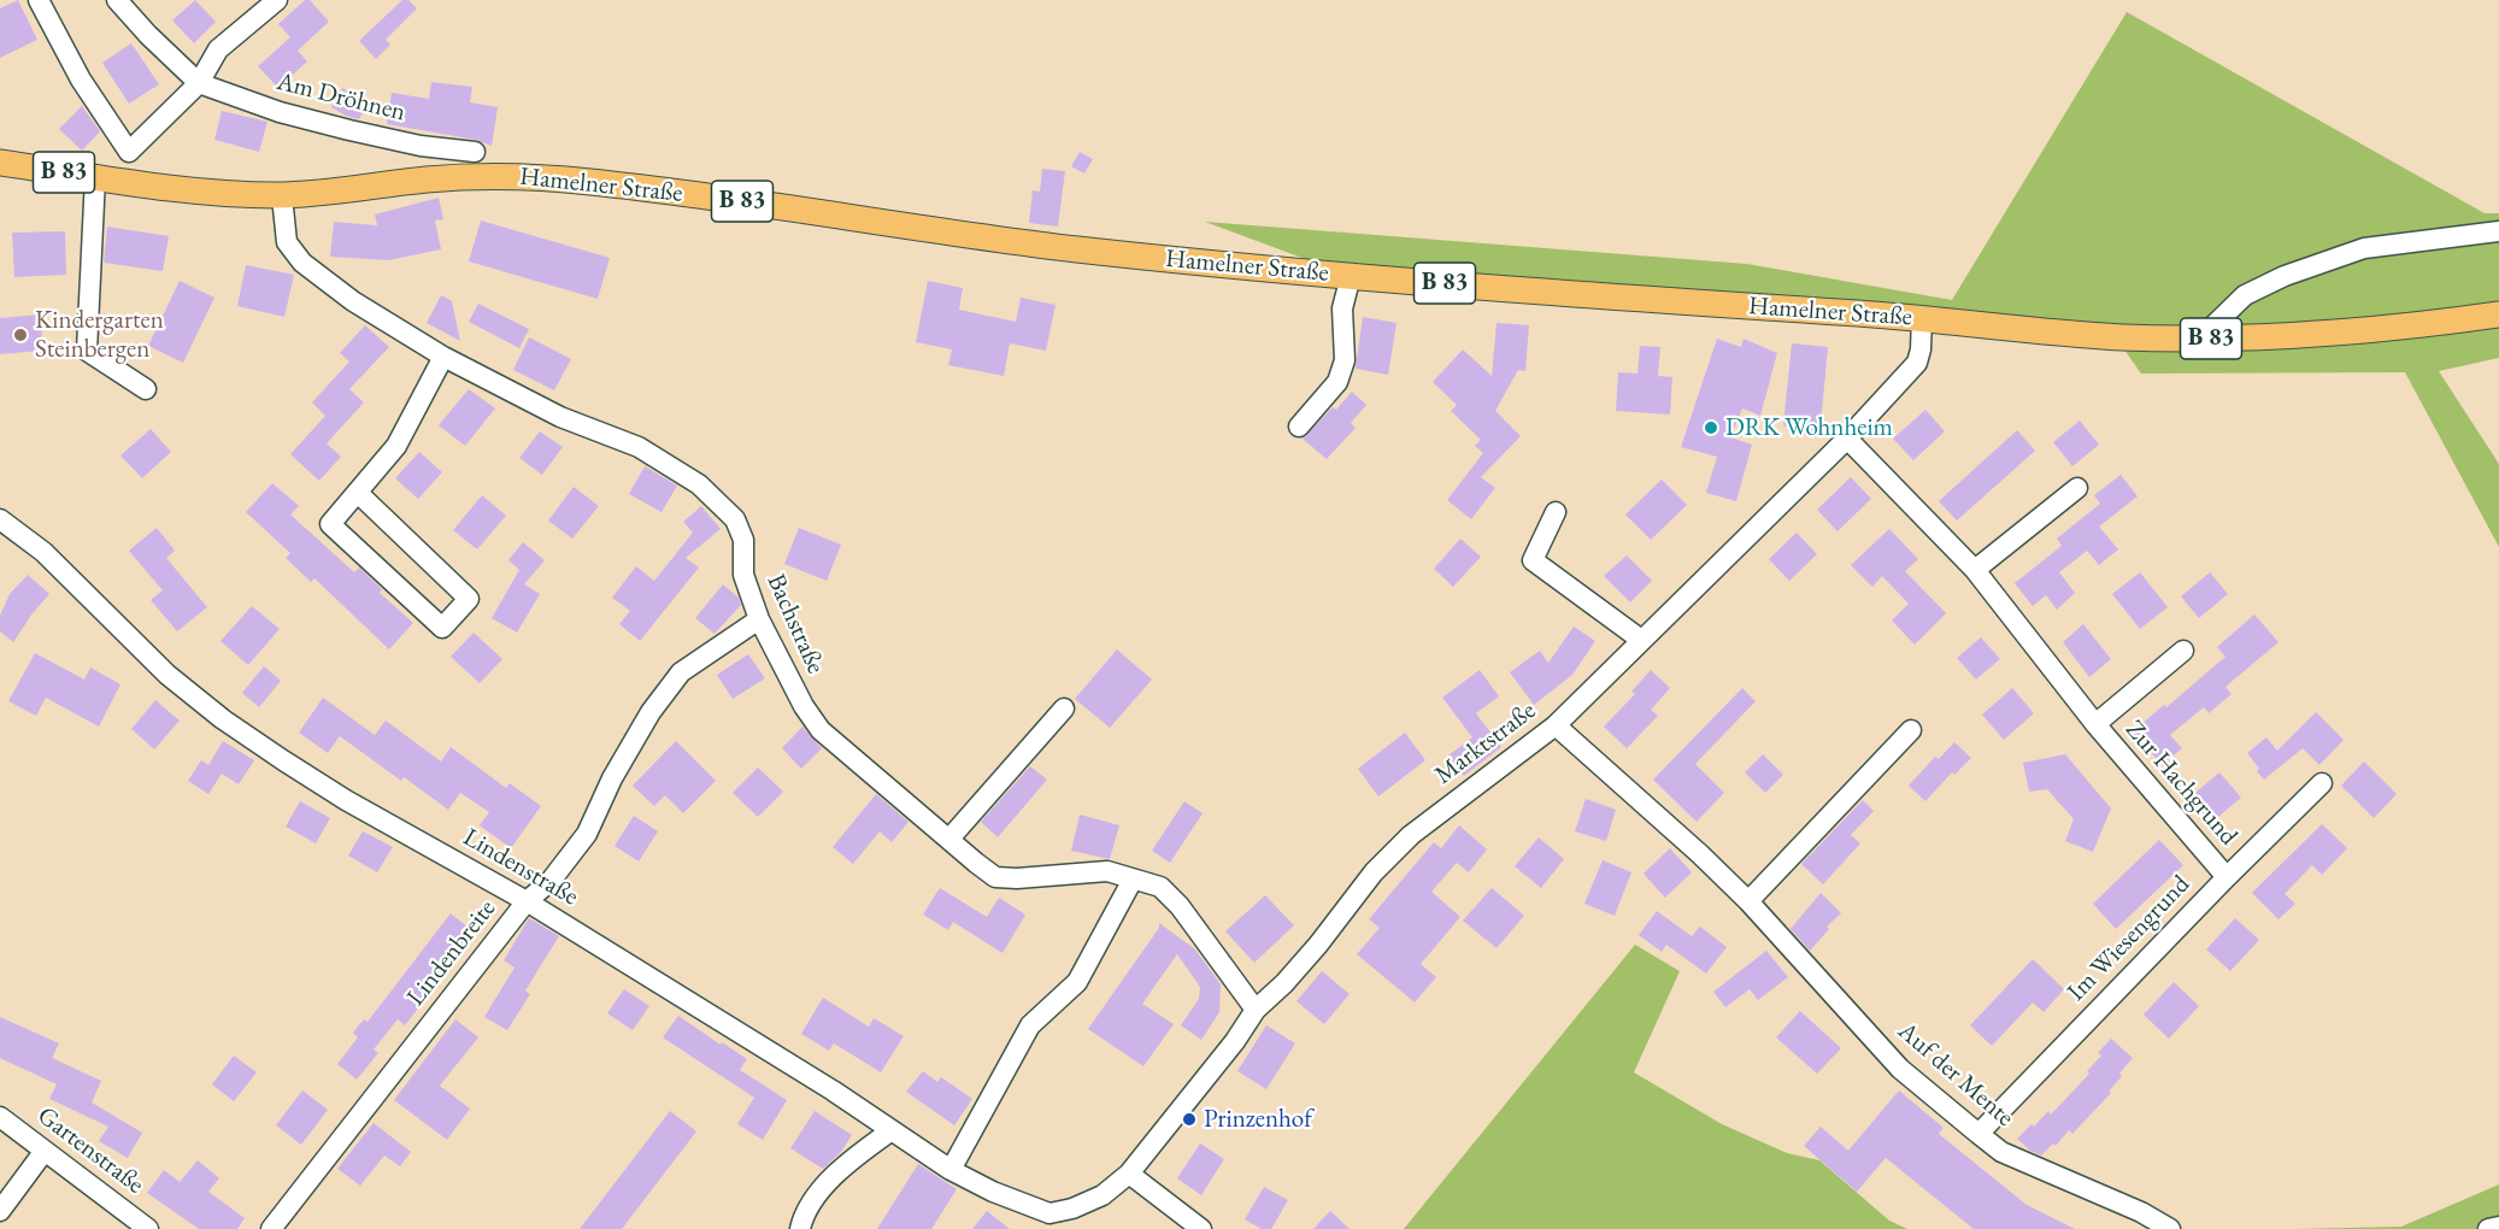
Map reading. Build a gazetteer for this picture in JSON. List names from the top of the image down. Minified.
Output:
{"streets":{"main road":["B 83","Hamelner Straße"],"street":["Am Dröhnen","Bachstraße","Marktstraße","Zur Hachgrund","Lindenstraße","Im Wiesengrund","Lindenbreite","Auf der Mente","Gartenstraße"]},"crossings":[["Hamelner Straße","Bachstraße"],["Hamelner Straße","Marktstraße"],["Bachstraße","Marktstraße"],["Bachstraße","Lindenbreite"],["Marktstraße","Zur Hachgrund"],["Marktstraße","Lindenstraße"],["Marktstraße","Auf der Mente"],["Zur Hachgrund","Im Wiesengrund"],["Lindenstraße","Lindenbreite"],["Im Wiesengrund","Auf der Mente"]],"places":["Kindergarten Steinbergen","DRK Wohnheim","Prinzenhof"]}
